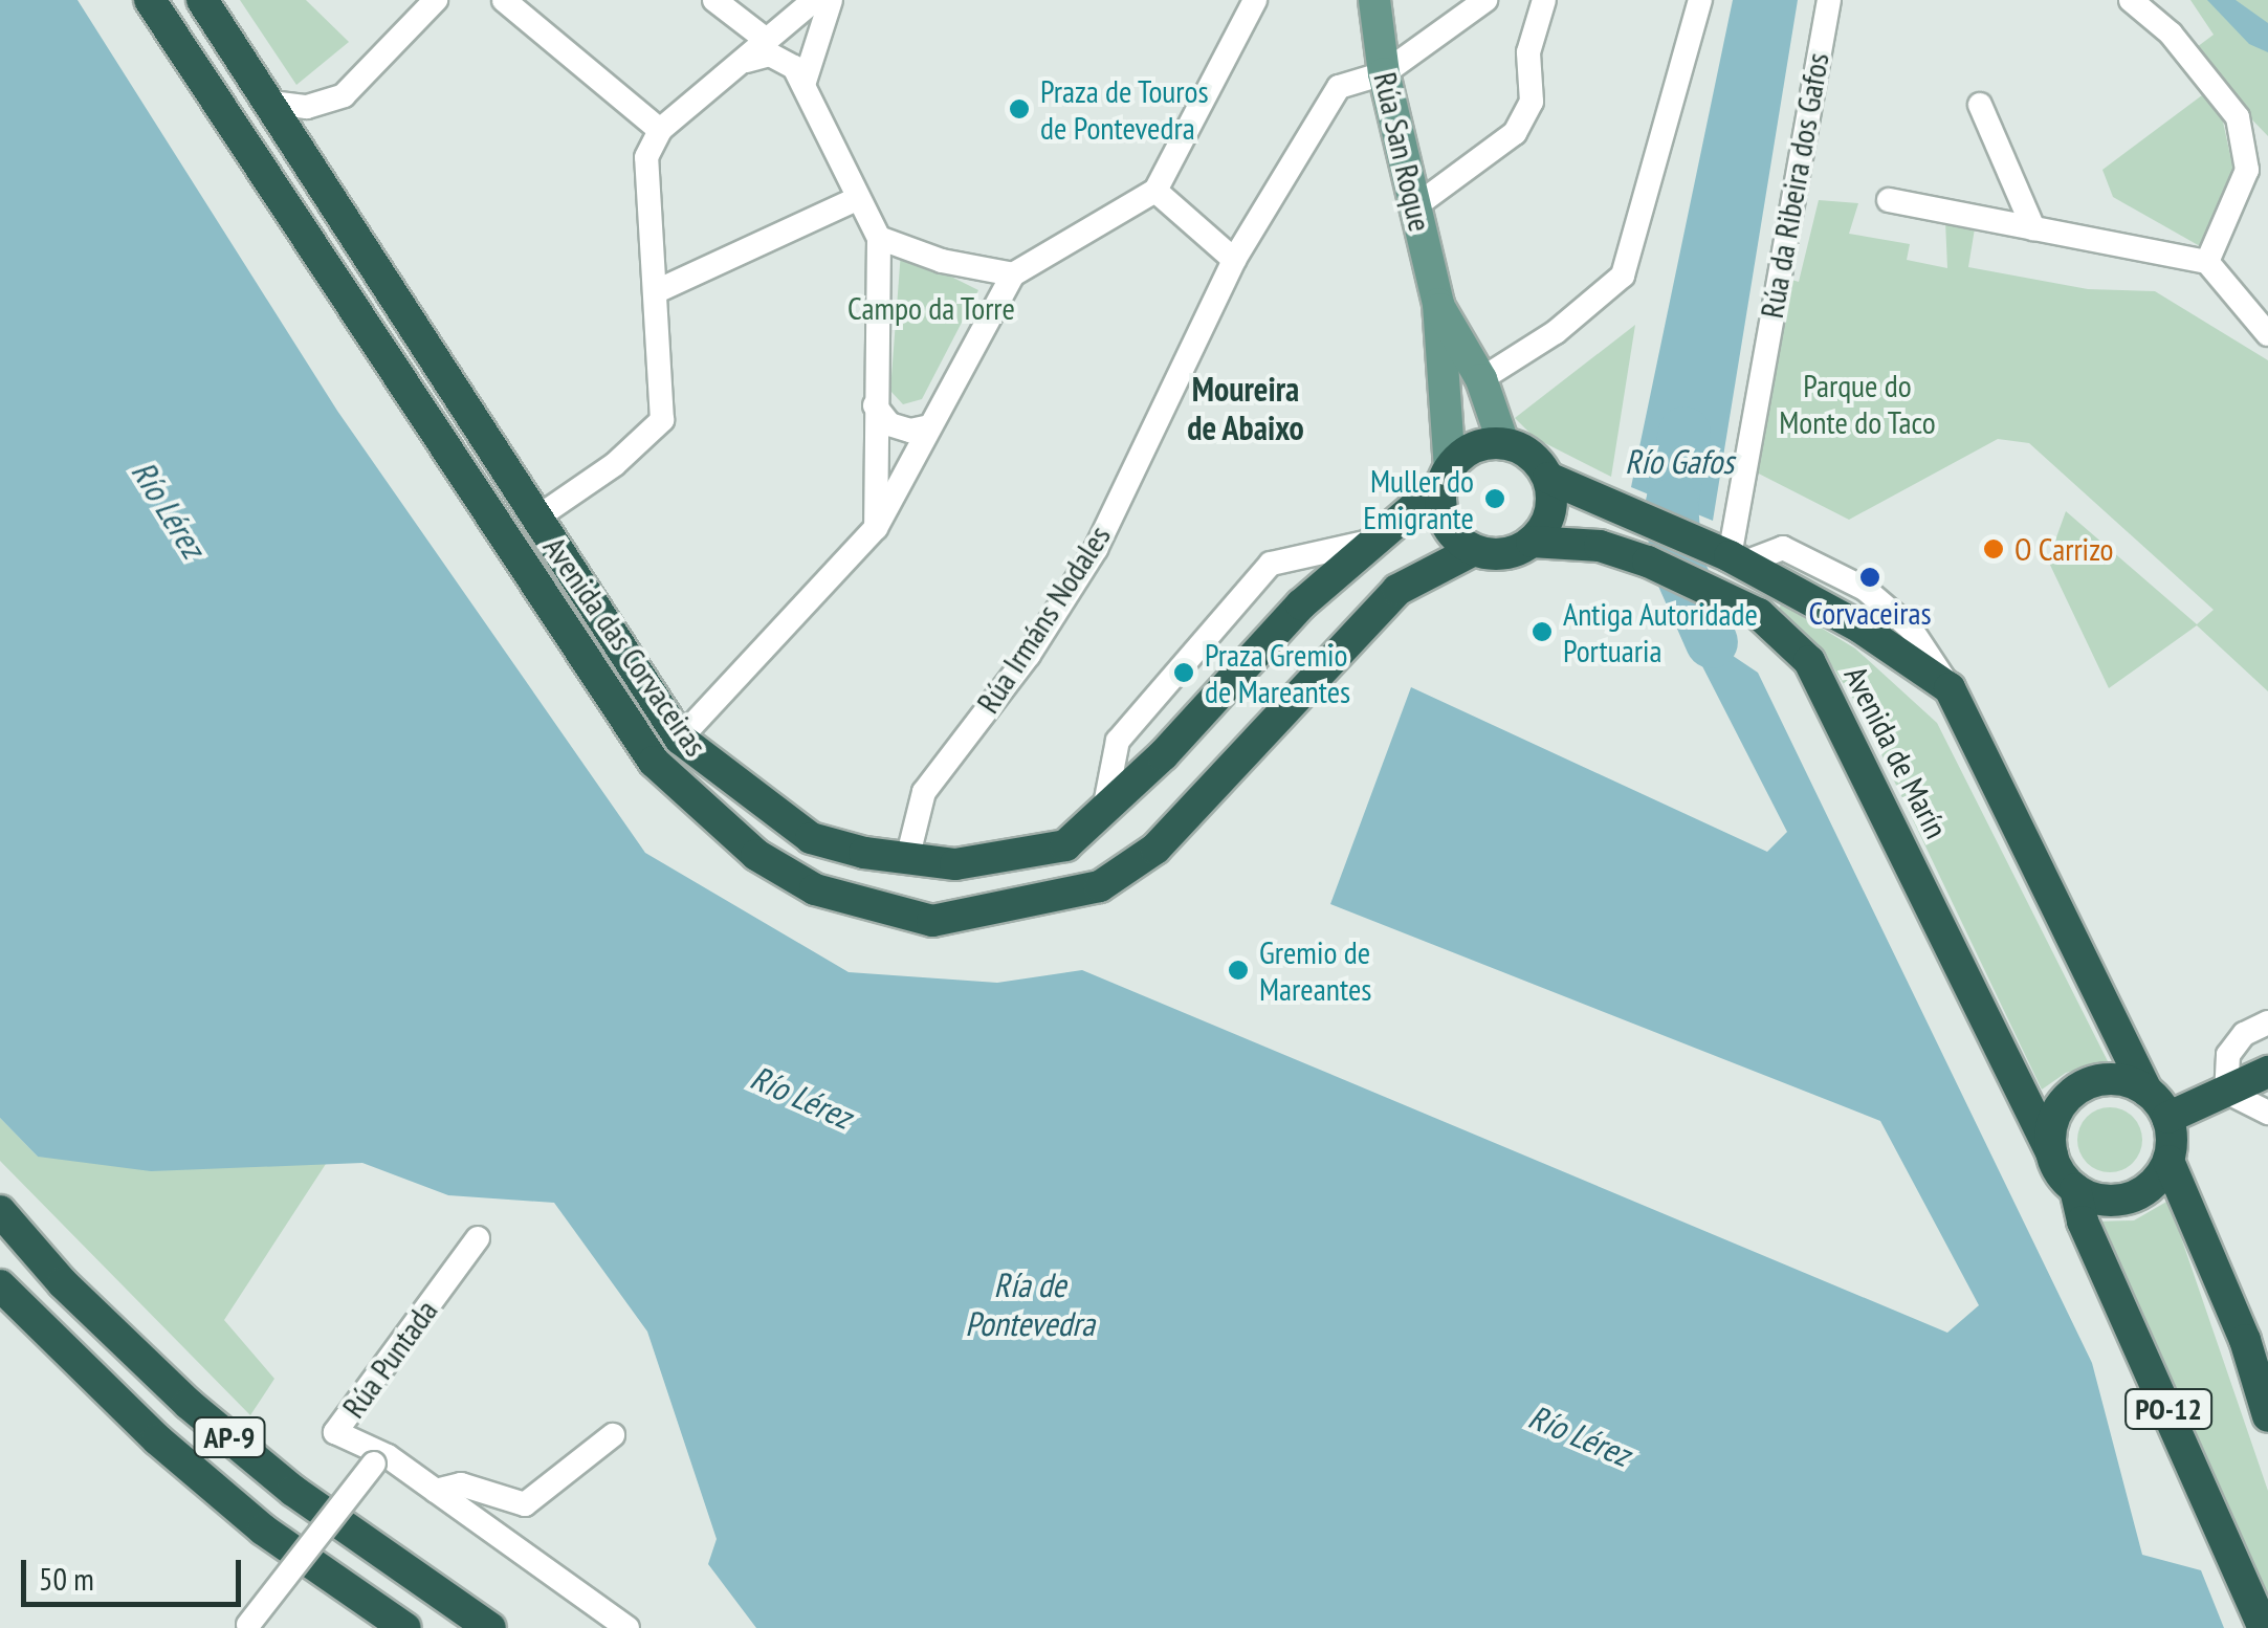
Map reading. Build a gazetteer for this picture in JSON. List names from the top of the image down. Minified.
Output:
{"streets":{"highway":["Avenida das Corvaceiras","Avenida de Marín","PO-12","AP-9"],"main road":["Rúa San Roque"],"street":["Rúa da Ribeira dos Gafos","Rúa Irmáns Nodales","Rúa Puntada"]},"crossings":[["Rúa San Roque","Rúa Irmáns Nodales"],["Rúa San Roque","Avenida das Corvaceiras"],["Rúa San Roque","Avenida de Marín"],["Rúa da Ribeira dos Gafos","Avenida de Marín"],["Rúa Irmáns Nodales","Avenida das Corvaceiras"],["Avenida das Corvaceiras","Avenida de Marín"],["Avenida de Marín","PO-12"]],"districts":["Moureira de Abaixo"],"water":["Río Gafos","Río Lérez","Ría de Pontevedra"],"parks":["Campo da Torre","Parque do Monte do Taco"],"places":["Praza de Touros de Pontevedra","Muller do Emigrante","O Carrizo","Corvaceiras","Antiga Autoridade Portuaria","Praza Gremio de Mareantes","Gremio de Mareantes"],"scale_bar":"50 m"}
